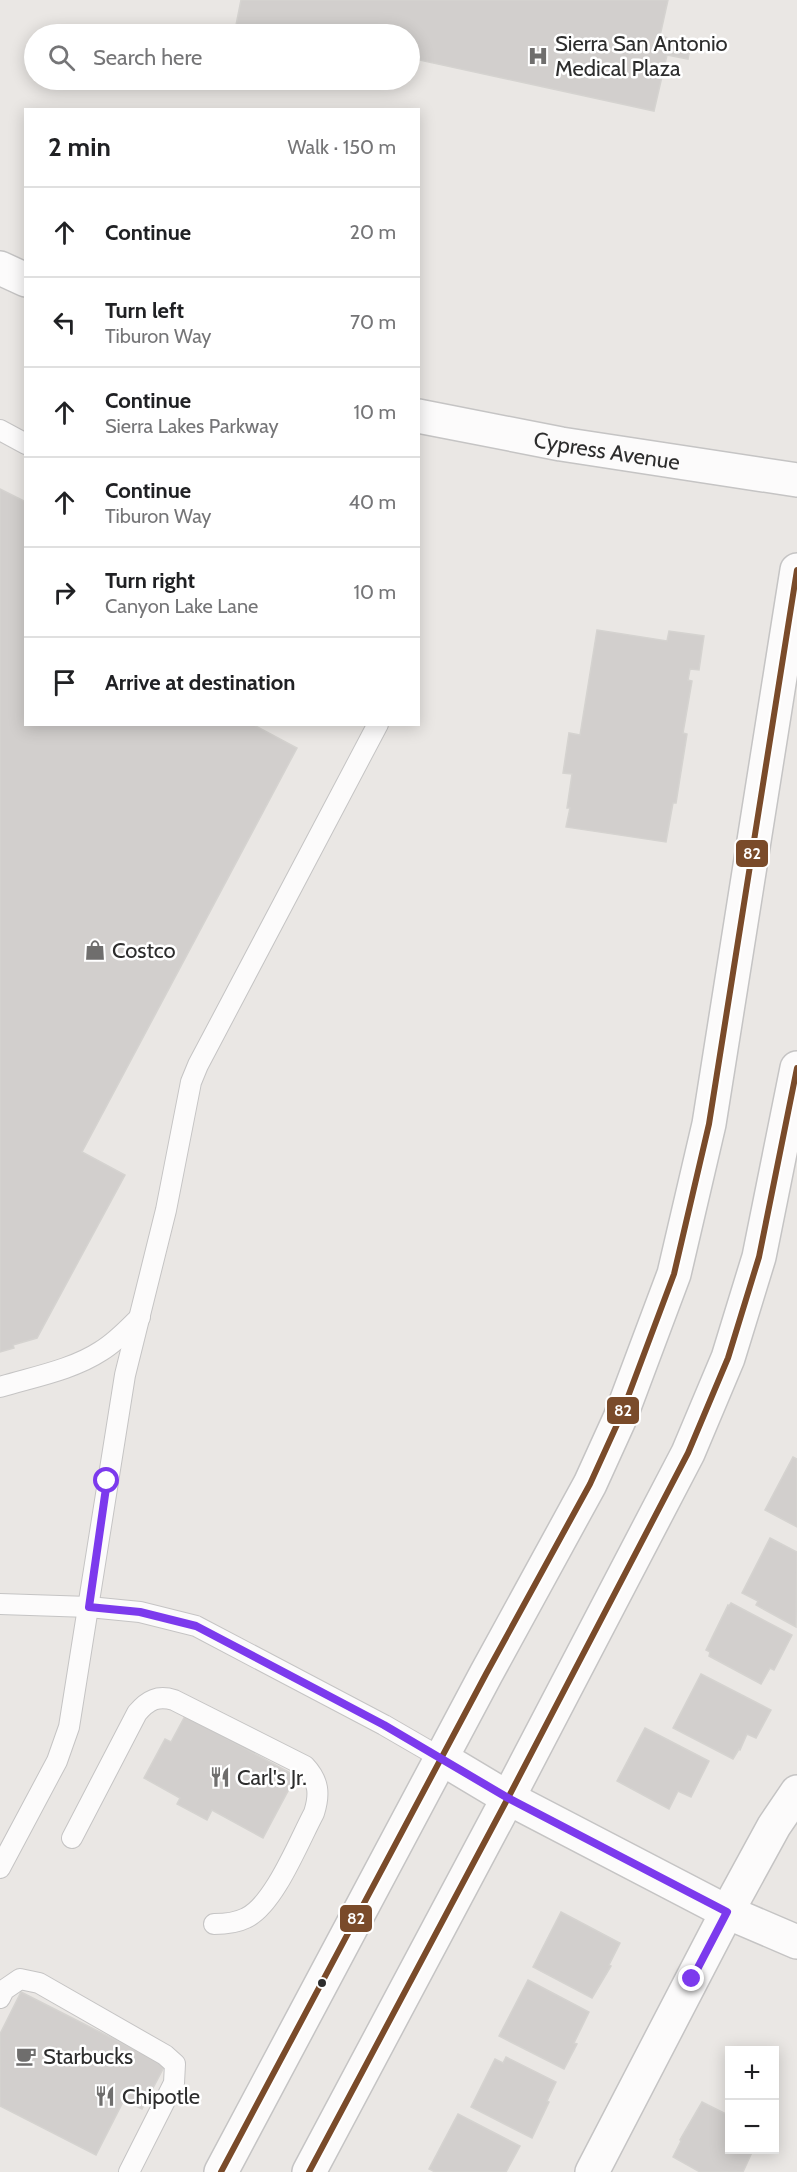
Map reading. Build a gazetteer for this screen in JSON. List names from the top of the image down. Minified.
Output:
{"streets":{"street":["Cypress Avenue"]},"places":{"hospital":["Sierra San Antonio Medical Plaza"],"shop":["Costco"],"restaurant":["Carl's Jr.","Chipotle"],"cafe":["Starbucks"]},"lines":["transit line 82"],"page":{"search":"Search here","heading":["2 min","Walk · 150 m"],"list":[["Continue","20 m"],["Turn left","Tiburon Way","70 m"],["Continue","Sierra Lakes Parkway","10 m"],["Continue","Tiburon Way","40 m"],["Turn right","Canyon Lake Lane","10 m"],"Arrive at destination"],"map_buttons":["+","−"]}}
